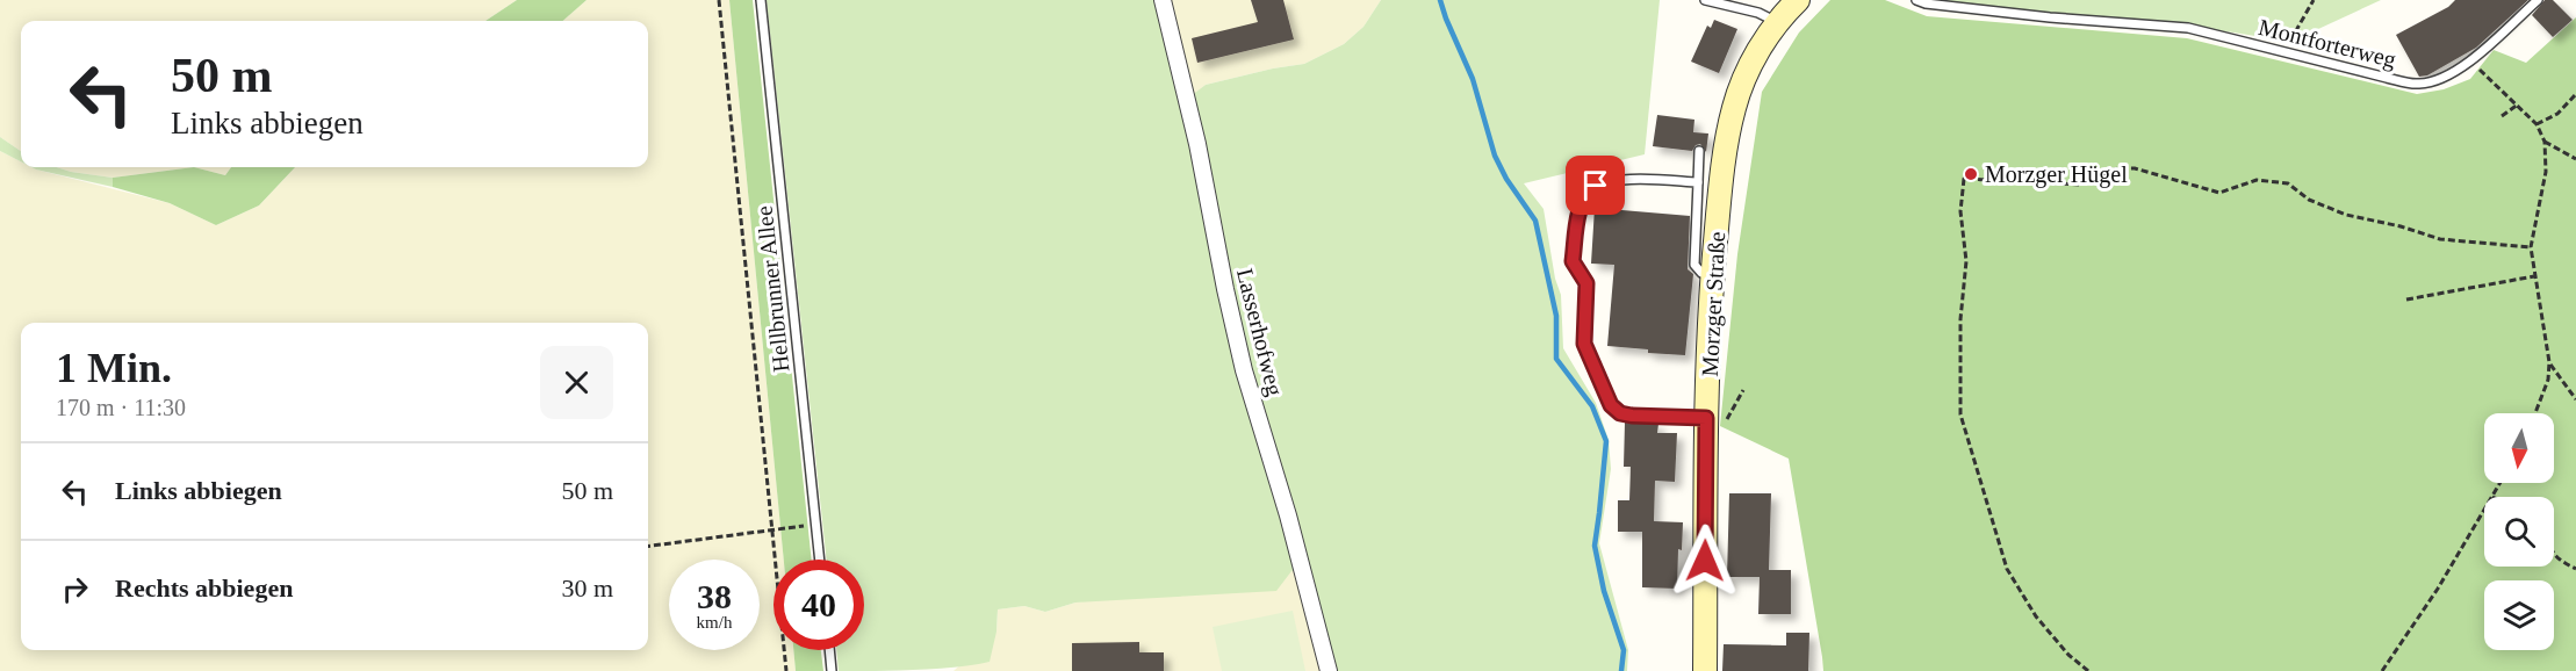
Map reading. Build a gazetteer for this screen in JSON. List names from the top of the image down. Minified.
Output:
{"streets":{"street":["Morzger Straße","Lasserhofweg"],"lane":["Montforterweg","Hellbrunner Allee"]},"places":["Morzger Hügel"],"north":"bottom","page":{"turn":["50 m","Links abbiegen"],"heading":["1 Min.","170 m · 11:30"],"list":[{"name":"Links abbiegen","value":"50 m"},{"name":"Rechts abbiegen","value":"30 m"}],"speed":"38 km/h","limit":"40"}}
